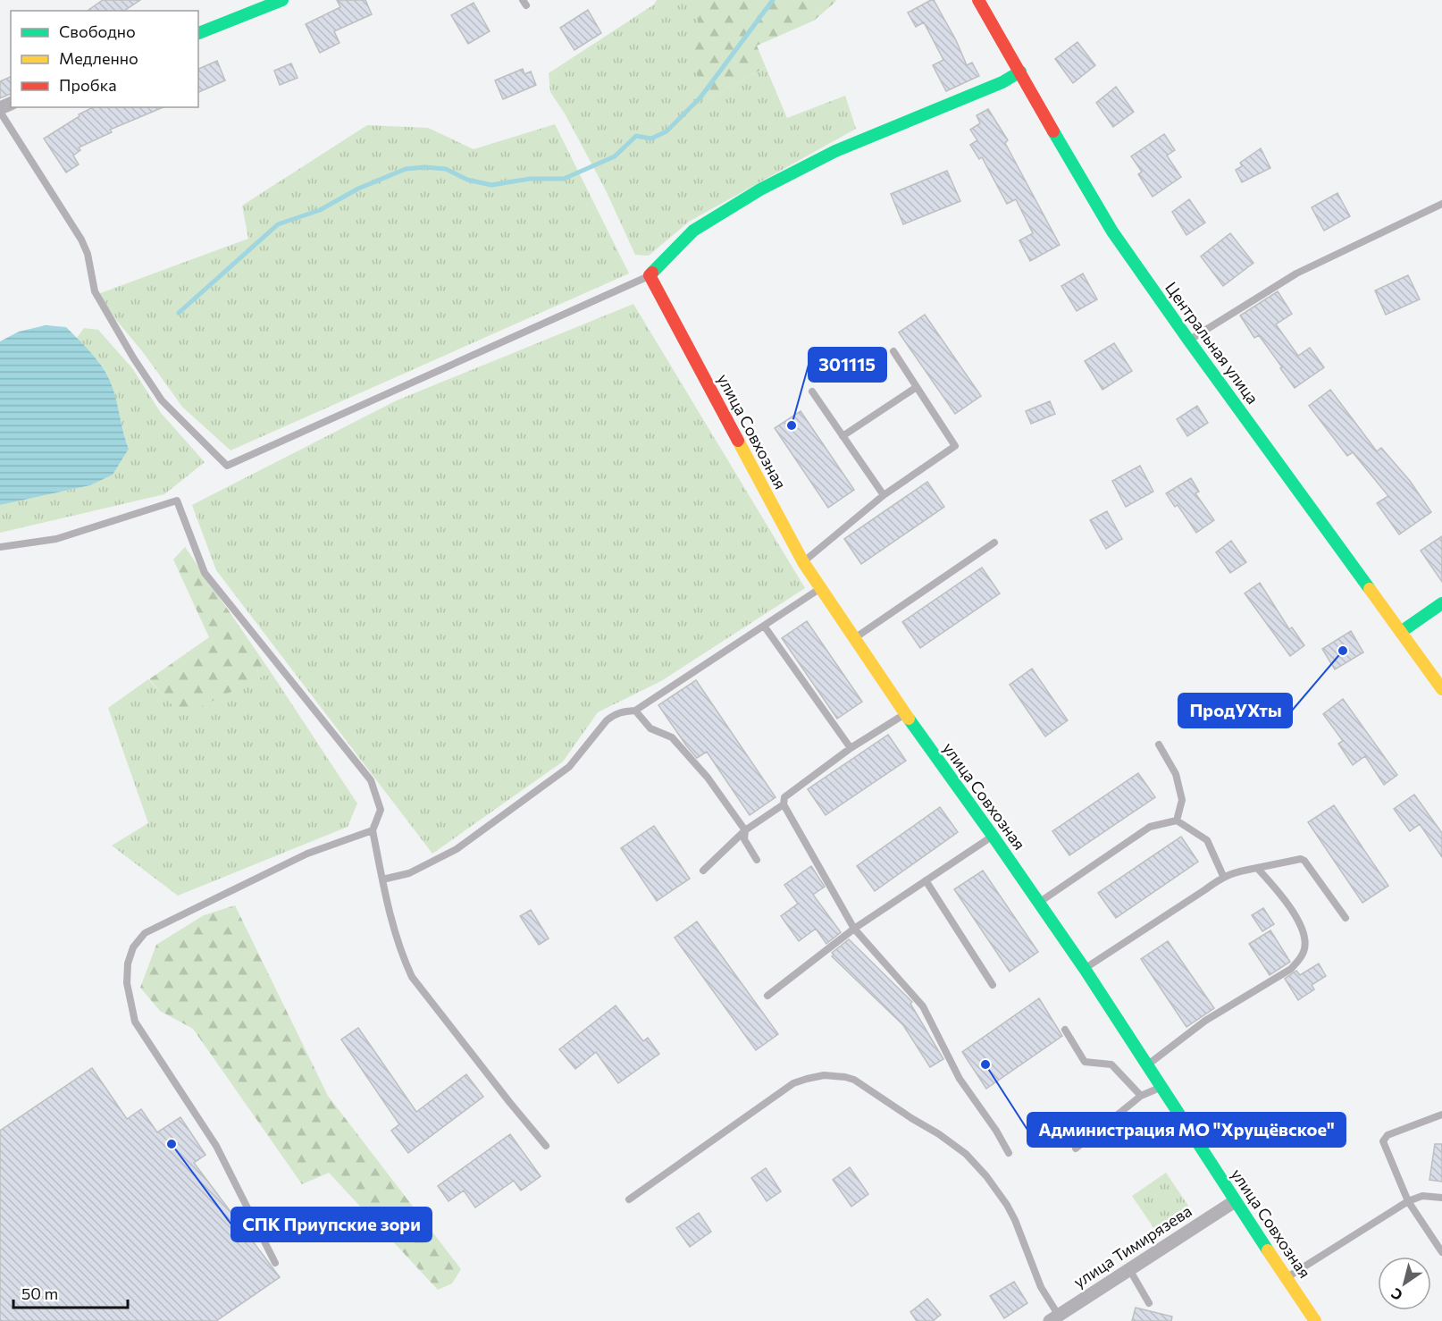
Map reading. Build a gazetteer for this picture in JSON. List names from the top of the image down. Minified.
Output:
{"streets":{"street":["Центральная улица","улица Совхозная","улица Тимирязева"]},"crossings":[["улица Совхозная","улица Тимирязева"]],"places":["301115","ПродУХты","Администрация МО \"Хрущёвское\"","СПК Приупские зори"],"legend":["Свободно","Медленно","Пробка"],"scale_bar":"50 m","north":"bottom left"}
